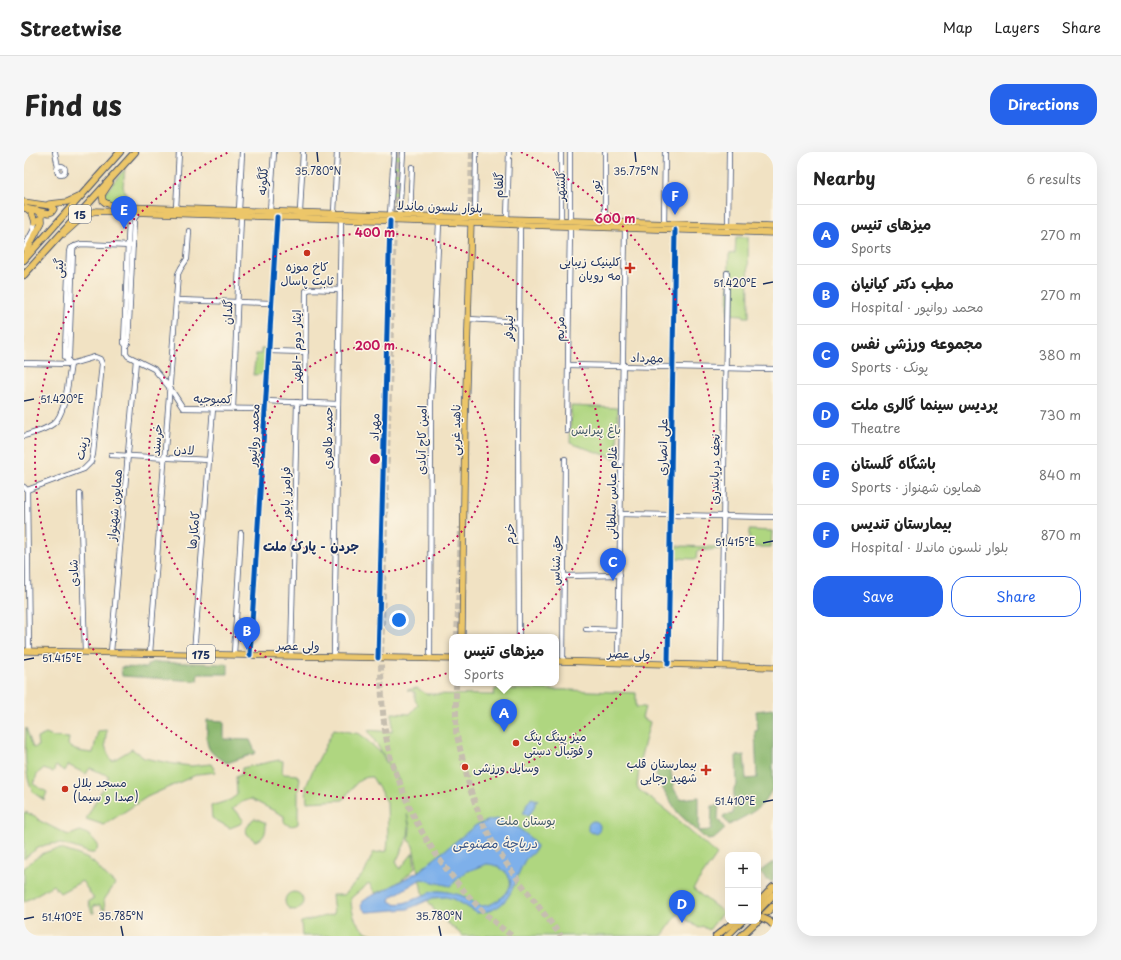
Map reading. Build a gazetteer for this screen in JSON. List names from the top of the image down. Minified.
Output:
{"streets":{"highway":["15"],"main road":["بلوار نلسون ماندلا","ناهید غربی","ولی عصر","175"],"street":["گلگونه","گلفام","گلشهر","تور","گیتی","گلدان","نیلوفر","مریم","ایثار دوم -اطهر","مهرداد","کمبوجیه","مهراد","محمد روانپور","حمید طاهری","خرسند","امین کاج آبادی","علی انصاری","زینت","لادن","نجف دریابندری","فرامرز پایور","غلام عباس سلطانی","همایون شهنواز","کامکارها","خرم","حق شناس","شادی"]},"crossings":[["گلگونه","بلوار نلسون ماندلا"],["گلفام","بلوار نلسون ماندلا"],["گلشهر","بلوار نلسون ماندلا"],["گلشهر","مریم"],["تور","بلوار نلسون ماندلا"],["بلوار نلسون ماندلا","15"],["بلوار نلسون ماندلا","گلدان"],["بلوار نلسون ماندلا","نیلوفر"],["بلوار نلسون ماندلا","مریم"],["بلوار نلسون ماندلا","مهراد"],["بلوار نلسون ماندلا","ناهید غربی"],["بلوار نلسون ماندلا","محمد روانپور"],["بلوار نلسون ماندلا","حمید طاهری"],["بلوار نلسون ماندلا","امین کاج آبادی"],["بلوار نلسون ماندلا","علی انصاری"],["بلوار نلسون ماندلا","غلام عباس سلطانی"],["گیتی","زینت"],["گلدان","کمبوجیه"],["نیلوفر","خرم"],["مریم","مهرداد"],["ایثار دوم -اطهر","حمید طاهری"],["مهرداد","علی انصاری"],["مهرداد","نجف دریابندری"],["مهرداد","غلام عباس سلطانی"],["کمبوجیه","محمد روانپور"],["کمبوجیه","خرسند"],["کمبوجیه","همایون شهنواز"],["کمبوجیه","کامکارها"],["مهراد","ولی عصر"],["محمد روانپور","ولی عصر"],["حمید طاهری","ولی عصر"],["خرسند","لادن"],["خرسند","ولی عصر"],["امین کاج آبادی","ولی عصر"],["علی انصاری","ولی عصر"],["لادن","همایون شهنواز"],["لادن","کامکارها"],["نجف دریابندری","ولی عصر"],["فرامرز پایور","ولی عصر"],["غلام عباس سلطانی","ولی عصر"],["همایون شهنواز","ولی عصر"],["کامکارها","ولی عصر"],["حق شناس","ولی عصر"],["شادی","ولی عصر"]],"districts":["جردن - پارک ملت"],"water":["دریاچهٔ مصنوعی"],"parks":["باغ پیرایش","بوستان ملت"],"places":{"other":["کاخ موزه ثابت پاسال","میز پینگ پنگ و فوتبال دستی","وسایل ورزشی","مسجد بلال (صدا و سیما)"],"health":["کلینیک زیبایی مه رویان","بیمارستان قلب شهید رجایی"]},"page":{"header":"Streetwise","nav":["Map","Layers","Share"],"title":"Find us","buttons":["Directions",["Save","Share"]],"heading":["Nearby","6 results"],"pins":["F","E","C","B","A","D"],"list":[{"mark":"A","name":"میزهای تنیس","note":"Sports","value":"270 m"},{"mark":"B","name":"مطب دکتر کیانیان","note":"Hospital · محمد روانپور","value":"270 m"},{"mark":"C","name":"مجموعه ورزشی نفس","note":"Sports · پونک","value":"380 m"},{"mark":"D","name":"پردیس سینما گالری ملت","note":"Theatre","value":"730 m"},{"mark":"E","name":"باشگاه گلستان","note":"Sports · همایون شهنواز","value":"840 m"},{"mark":"F","name":"بیمارستان تندیس","note":"Hospital · بلوار نلسون ماندلا","value":"870 m"}],"popup":["میزهای تنیس","Sports"],"map_buttons":["+","−"]},"coordinates":["35.780°N","35.775°N","51.420°E","51.415°E","51.410°E","35.785°N"],"rings":["600 m","400 m","200 m"]}
